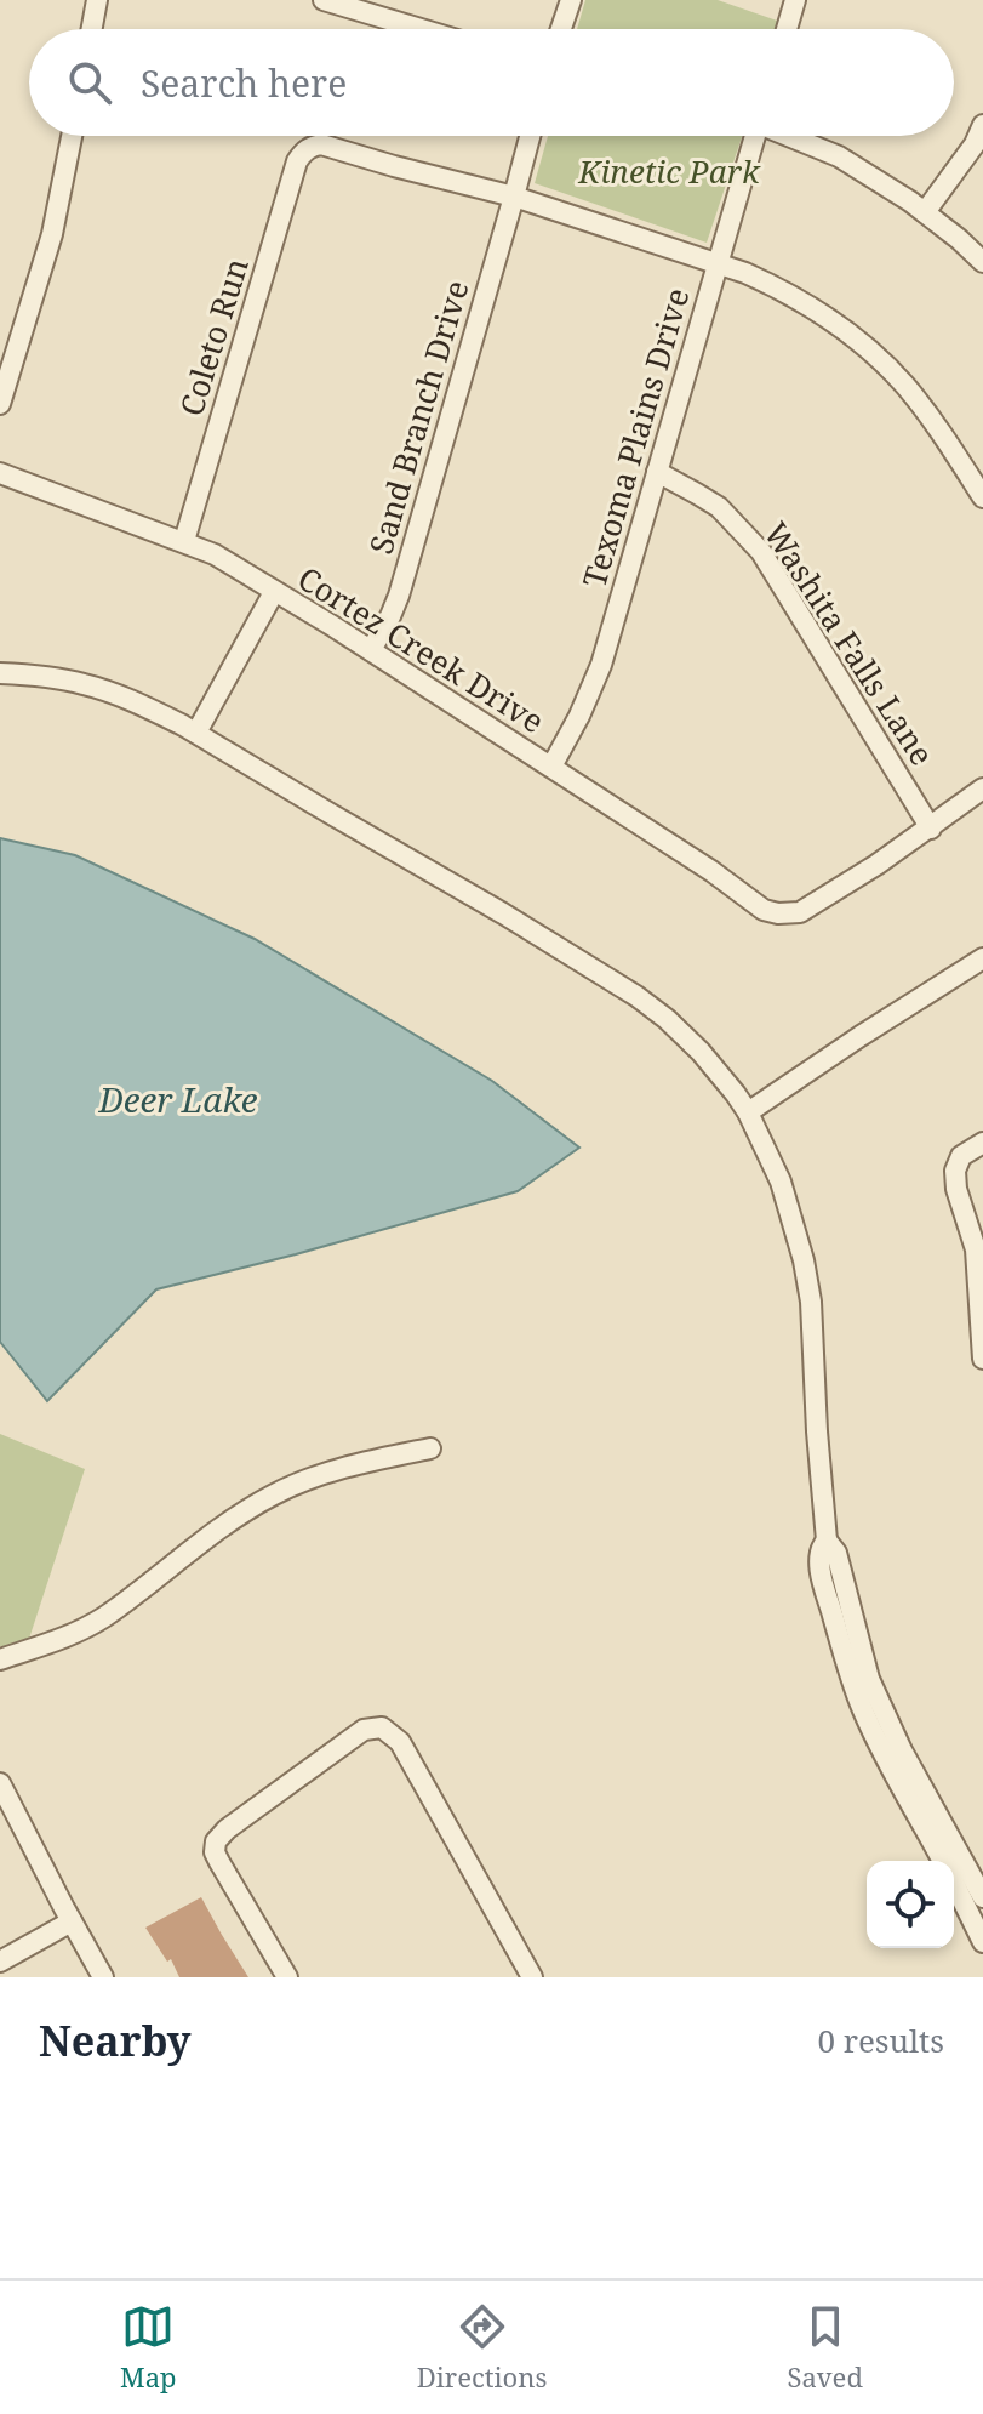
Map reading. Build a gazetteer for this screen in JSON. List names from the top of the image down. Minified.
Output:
{"streets":{"street":["Coleto Run","Sand Branch Drive","Texoma Plains Drive","Washita Falls Lane","Cortez Creek Drive"]},"crossings":[["Coleto Run","Sand Branch Drive"],["Coleto Run","Cortez Creek Drive"],["Sand Branch Drive","Cortez Creek Drive"],["Texoma Plains Drive","Washita Falls Lane"],["Texoma Plains Drive","Cortez Creek Drive"],["Washita Falls Lane","Cortez Creek Drive"]],"water":["Deer Lake"],"parks":["Kinetic Park"],"page":{"search":"Search here","heading":["Nearby","0 results"],"nav":["Map","Directions","Saved"]}}
